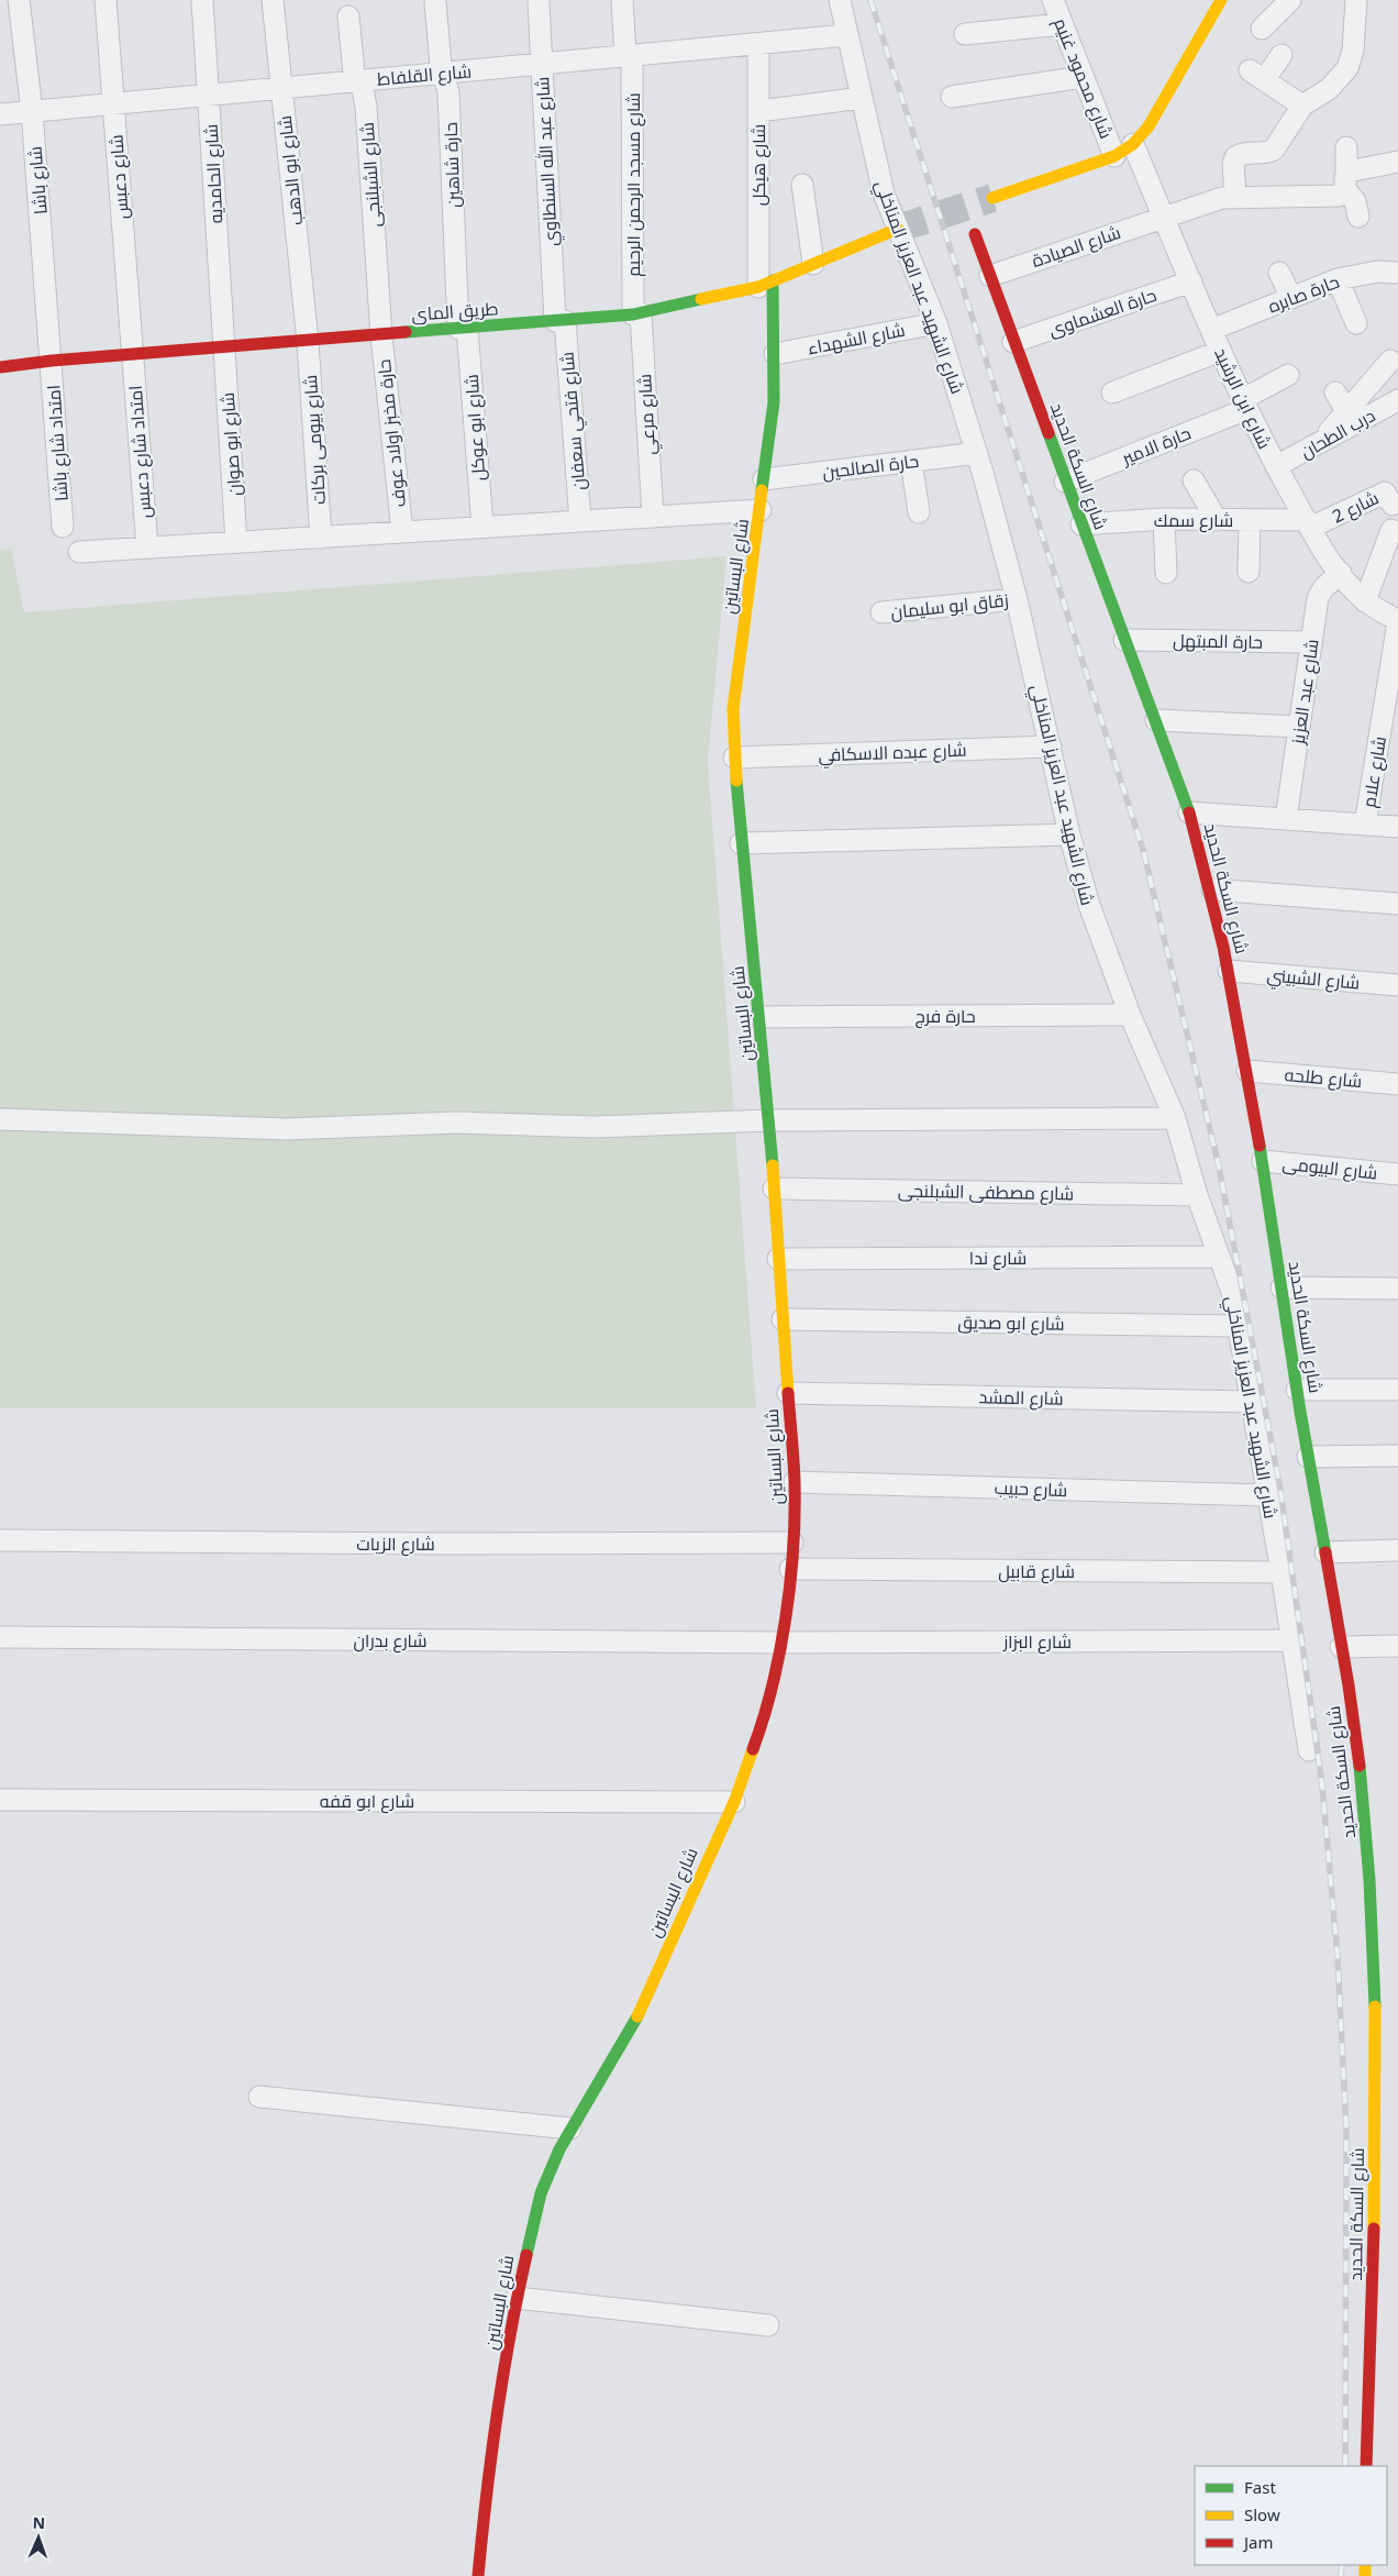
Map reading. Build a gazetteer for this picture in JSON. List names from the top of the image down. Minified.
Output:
{"streets":{"street":["شارع القلفاط","شارع محمود غنيم","شارع عبد الله السنطاوي","حارة شاهين","شارع هيكل","شارع ابو الدهب","شارع الحامديه","شارع الشبلنجى","شارع دعبس","شارع باشا","شارع مسجد الرحمن الرحيم","شارع الصيادة","شارع الشهيد عبد العزيز المناخلي","حارة صابره","طريق الماى","حارة العشماوى","شارع الشهداء","شارع ابن الرشيد","شارع مرعي","شارع فتحي سعفان","شارع ابو عوكل","حارة مخبز اولاد عوف","درب الطحان","شارع بيومى بركات","امتداد شارع باشا","شارع ابو صوان","حارة الامير","امتداد شارع دعبس","حارة الصالحين","شارع السكة الحديد","شارع 2","شارع سمك","شارع البساتين","زقاق ابو سليمان","حارة المبتهل","شارع عبد العزيز","شارع عبده الاسكافي","شارع علام","شارع الشبيني","حارة فرج","شارع طلحه","شارع البيومى","شارع مصطفى الشبلنجى","شارع ندا","شارع ابو صديق","شارع المشد","شارع حبيب","شارع الزيات","شارع قابيل","شارع بدران","شارع البزاز","شارع ابو قفه"]},"crossings":[["شارع القلفاط","شارع عبد الله السنطاوي"],["شارع القلفاط","حارة شاهين"],["شارع القلفاط","شارع هيكل"],["شارع القلفاط","شارع ابو الدهب"],["شارع القلفاط","شارع الحامديه"],["شارع القلفاط","شارع الشبلنجى"],["شارع القلفاط","شارع دعبس"],["شارع القلفاط","شارع باشا"],["شارع القلفاط","شارع مسجد الرحمن الرحيم"],["شارع القلفاط","شارع الشهيد عبد العزيز المناخلي"],["شارع عبد الله السنطاوي","طريق الماى"],["شارع عبد الله السنطاوي","شارع فتحي سعفان"],["حارة شاهين","طريق الماى"],["حارة شاهين","شارع ابو عوكل"],["شارع هيكل","طريق الماى"],["شارع هيكل","شارع البساتين"],["شارع ابو الدهب","طريق الماى"],["شارع ابو الدهب","شارع بيومى بركات"],["شارع الحامديه","طريق الماى"],["شارع الحامديه","شارع ابو صوان"],["شارع الشبلنجى","طريق الماى"],["شارع الشبلنجى","حارة مخبز اولاد عوف"],["شارع دعبس","طريق الماى"],["شارع دعبس","امتداد شارع دعبس"],["شارع باشا","طريق الماى"],["شارع باشا","امتداد شارع باشا"],["شارع مسجد الرحمن الرحيم","طريق الماى"],["شارع مسجد الرحمن الرحيم","شارع مرعي"],["شارع الصيادة","شارع ابن الرشيد"],["شارع الصيادة","شارع السكة الحديد"],["شارع الشهيد عبد العزيز المناخلي","طريق الماى"],["شارع الشهيد عبد العزيز المناخلي","شارع الشهداء"],["شارع الشهيد عبد العزيز المناخلي","حارة الصالحين"],["شارع الشهيد عبد العزيز المناخلي","زقاق ابو سليمان"],["شارع الشهيد عبد العزيز المناخلي","شارع عبده الاسكافي"],["شارع الشهيد عبد العزيز المناخلي","حارة فرج"],["شارع الشهيد عبد العزيز المناخلي","شارع مصطفى الشبلنجى"],["شارع الشهيد عبد العزيز المناخلي","شارع ندا"],["شارع الشهيد عبد العزيز المناخلي","شارع ابو صديق"],["شارع الشهيد عبد العزيز المناخلي","شارع المشد"],["شارع الشهيد عبد العزيز المناخلي","شارع حبيب"],["شارع الشهيد عبد العزيز المناخلي","شارع قابيل"],["شارع الشهيد عبد العزيز المناخلي","شارع البزاز"],["حارة صابره","شارع ابن الرشيد"],["طريق الماى","شارع مرعي"],["طريق الماى","شارع فتحي سعفان"],["طريق الماى","شارع ابو عوكل"],["طريق الماى","حارة مخبز اولاد عوف"],["طريق الماى","شارع بيومى بركات"],["طريق الماى","امتداد شارع باشا"],["طريق الماى","شارع ابو صوان"],["طريق الماى","امتداد شارع دعبس"],["طريق الماى","شارع البساتين"],["حارة العشماوى","شارع ابن الرشيد"],["حارة العشماوى","شارع السكة الحديد"],["شارع الشهداء","شارع البساتين"],["شارع ابن الرشيد","درب الطحان"],["شارع ابن الرشيد","حارة الامير"],["شارع ابن الرشيد","شارع 2"],["شارع ابن الرشيد","شارع سمك"],["شارع ابن الرشيد","شارع عبد العزيز"],["شارع ابن الرشيد","شارع علام"],["حارة الامير","شارع السكة الحديد"],["حارة الصالحين","شارع البساتين"],["شارع السكة الحديد","شارع سمك"],["شارع السكة الحديد","حارة المبتهل"],["شارع السكة الحديد","شارع الشبيني"],["شارع السكة الحديد","شارع طلحه"],["شارع السكة الحديد","شارع البيومى"],["شارع 2","شارع سمك"],["شارع البساتين","شارع عبده الاسكافي"],["شارع البساتين","حارة فرج"],["شارع البساتين","شارع مصطفى الشبلنجى"],["شارع البساتين","شارع ندا"],["شارع البساتين","شارع ابو صديق"],["شارع البساتين","شارع المشد"],["شارع البساتين","شارع حبيب"],["شارع البساتين","شارع الزيات"],["شارع البساتين","شارع قابيل"],["شارع البساتين","شارع بدران"],["شارع البساتين","شارع البزاز"],["شارع البساتين","شارع ابو قفه"],["حارة المبتهل","شارع عبد العزيز"],["شارع بدران","شارع البزاز"]],"legend":["Fast","Slow","Jam"],"north":"top"}
